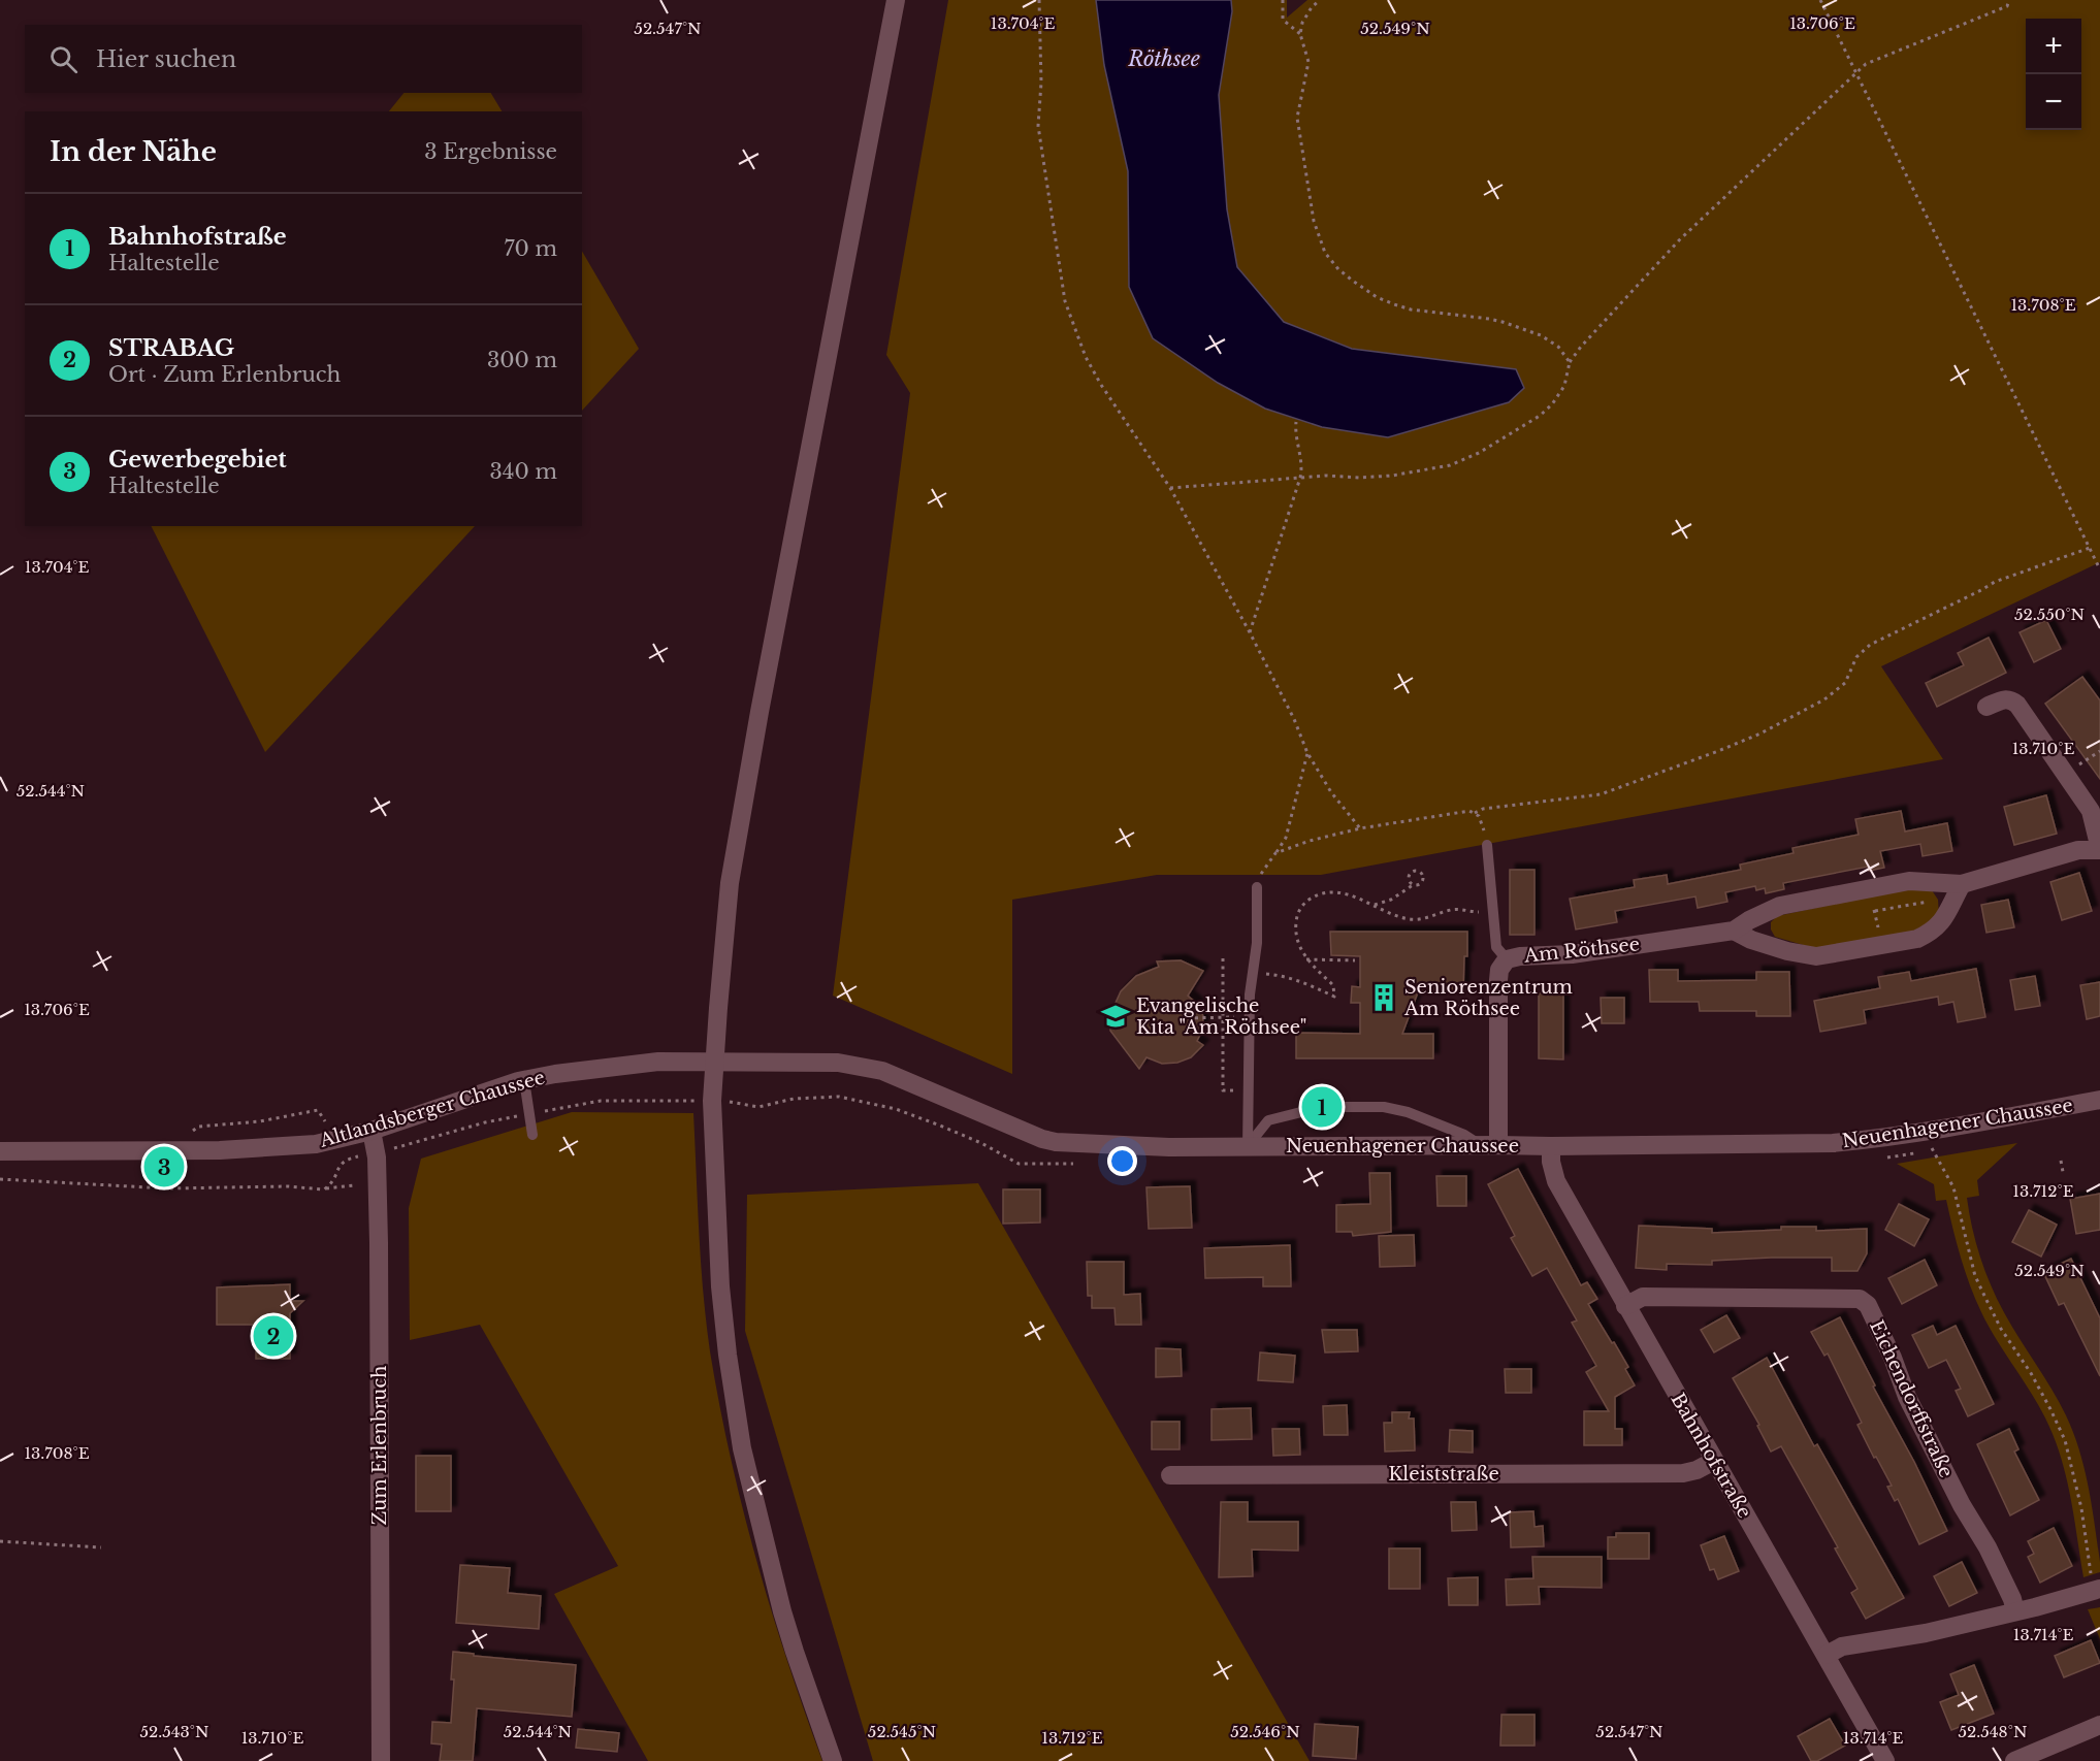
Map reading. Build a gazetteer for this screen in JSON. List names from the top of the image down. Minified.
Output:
{"streets":{"street":["Am Röthsee","Altlandsberger Chaussee","Neuenhagener Chaussee","Eichendorffstraße","Zum Erlenbruch","Bahnhofstraße","Kleiststraße"]},"crossings":[["Am Röthsee","Neuenhagener Chaussee"],["Altlandsberger Chaussee","Neuenhagener Chaussee"],["Altlandsberger Chaussee","Zum Erlenbruch"],["Neuenhagener Chaussee","Bahnhofstraße"],["Eichendorffstraße","Bahnhofstraße"],["Bahnhofstraße","Kleiststraße"]],"water":["Röthsee"],"places":{"building":["Seniorenzentrum Am Röthsee"],"school or university":["Evangelische Kita \"Am Röthsee\""]},"page":{"map_buttons":["+","−"],"search":"Hier suchen","heading":["In der Nähe","3 Ergebnisse"],"list":[{"mark":"1","name":"Bahnhofstraße","note":"Haltestelle","value":"70 m"},{"mark":"2","name":"STRABAG","note":"Ort · Zum Erlenbruch","value":"300 m"},{"mark":"3","name":"Gewerbegebiet","note":"Haltestelle","value":"340 m"}],"pins":["1","3","2"]},"coordinates":["13.704°E","13.706°E","52.547°N","52.549°N","13.708°E","52.550°N","13.710°E","52.544°N","13.712°E","13.714°E","52.543°N","52.545°N","52.546°N","52.548°N"]}
